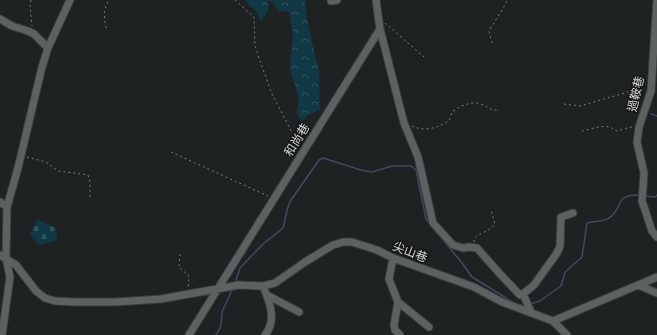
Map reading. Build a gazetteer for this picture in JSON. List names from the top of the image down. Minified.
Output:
{"streets":{"street":["過鞍巷","和尚巷","尖山巷"]},"crossings":[["和尚巷","尖山巷"]]}
